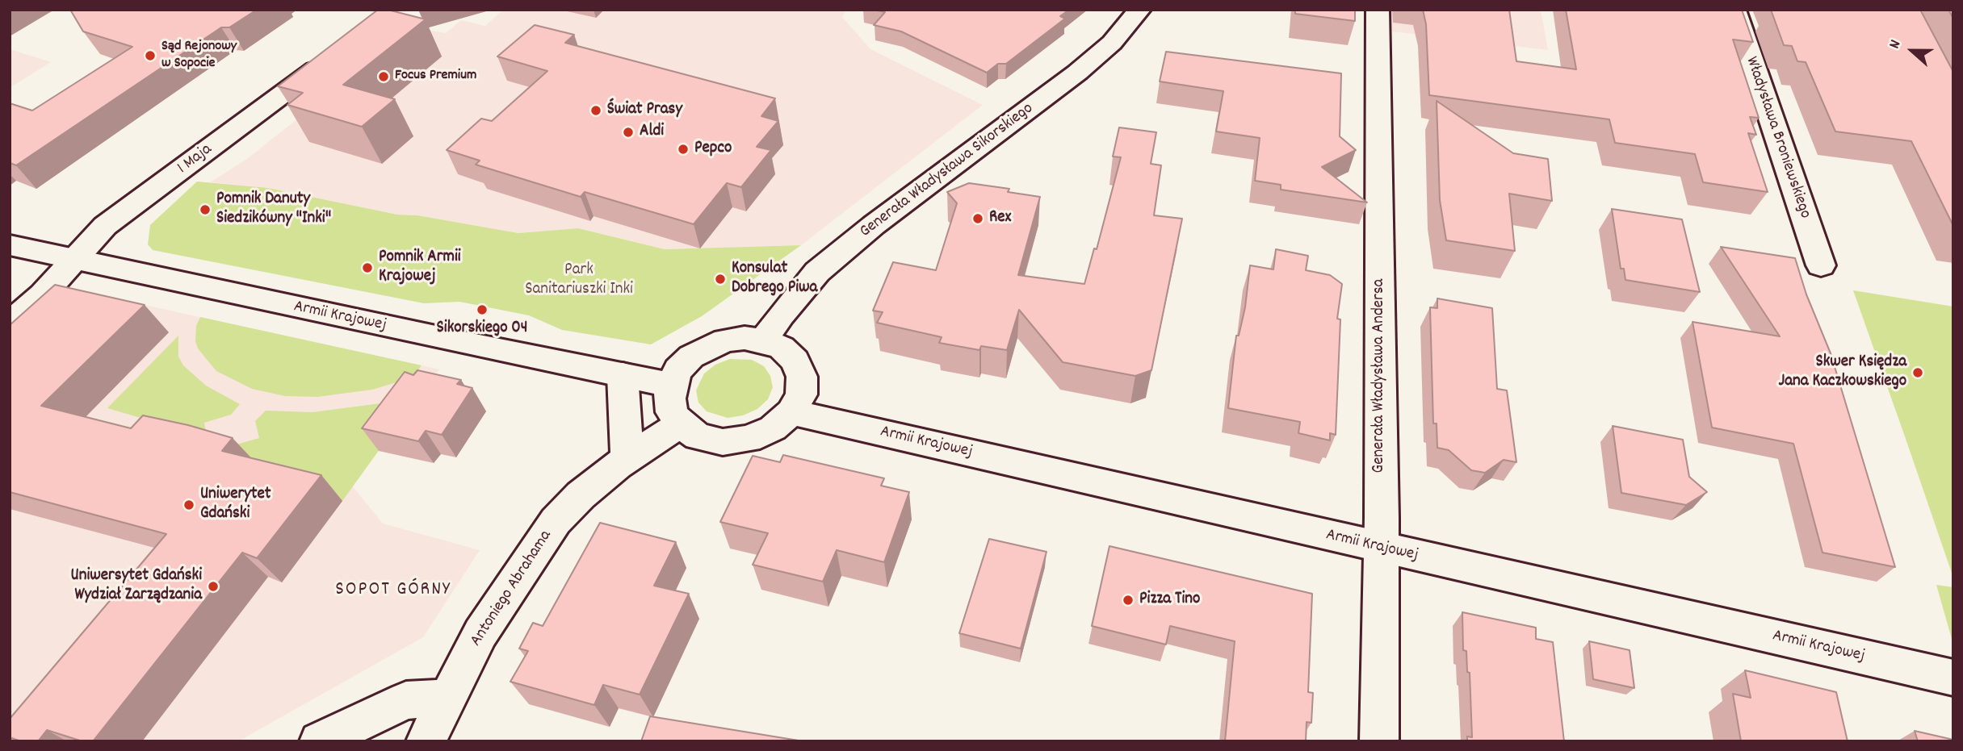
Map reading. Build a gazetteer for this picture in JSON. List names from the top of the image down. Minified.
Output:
{"streets":{"street":["Władysława Broniewskiego","1 Maja","Generała Władysława Sikorskiego","Armii Krajowej","Generała Władysława Andersa","Antoniego Abrahama"]},"crossings":[["1 Maja","Armii Krajowej"],["Generała Władysława Sikorskiego","Armii Krajowej"],["Generała Władysława Sikorskiego","Antoniego Abrahama"],["Armii Krajowej","Generała Władysława Andersa"],["Armii Krajowej","Antoniego Abrahama"]],"districts":["SOPOT GÓRNY"],"parks":["Park Sanitariuszki Inki"],"places":["Sąd Rejonowy w Sopocie","Focus Premium","Świat Prasy","Aldi","Pepco","Pomnik Danuty Siedzikówny \"Inki\"","Rex","Pomnik Armii Krajowej","Konsulat Dobrego Piwa","Sikorskiego 04","Skwer Księdza Jana Kaczkowskiego","Uniwerytet Gdański","Uniwersytet Gdański Wydział Zarządzania","Pizza Tino"],"north":"left"}
